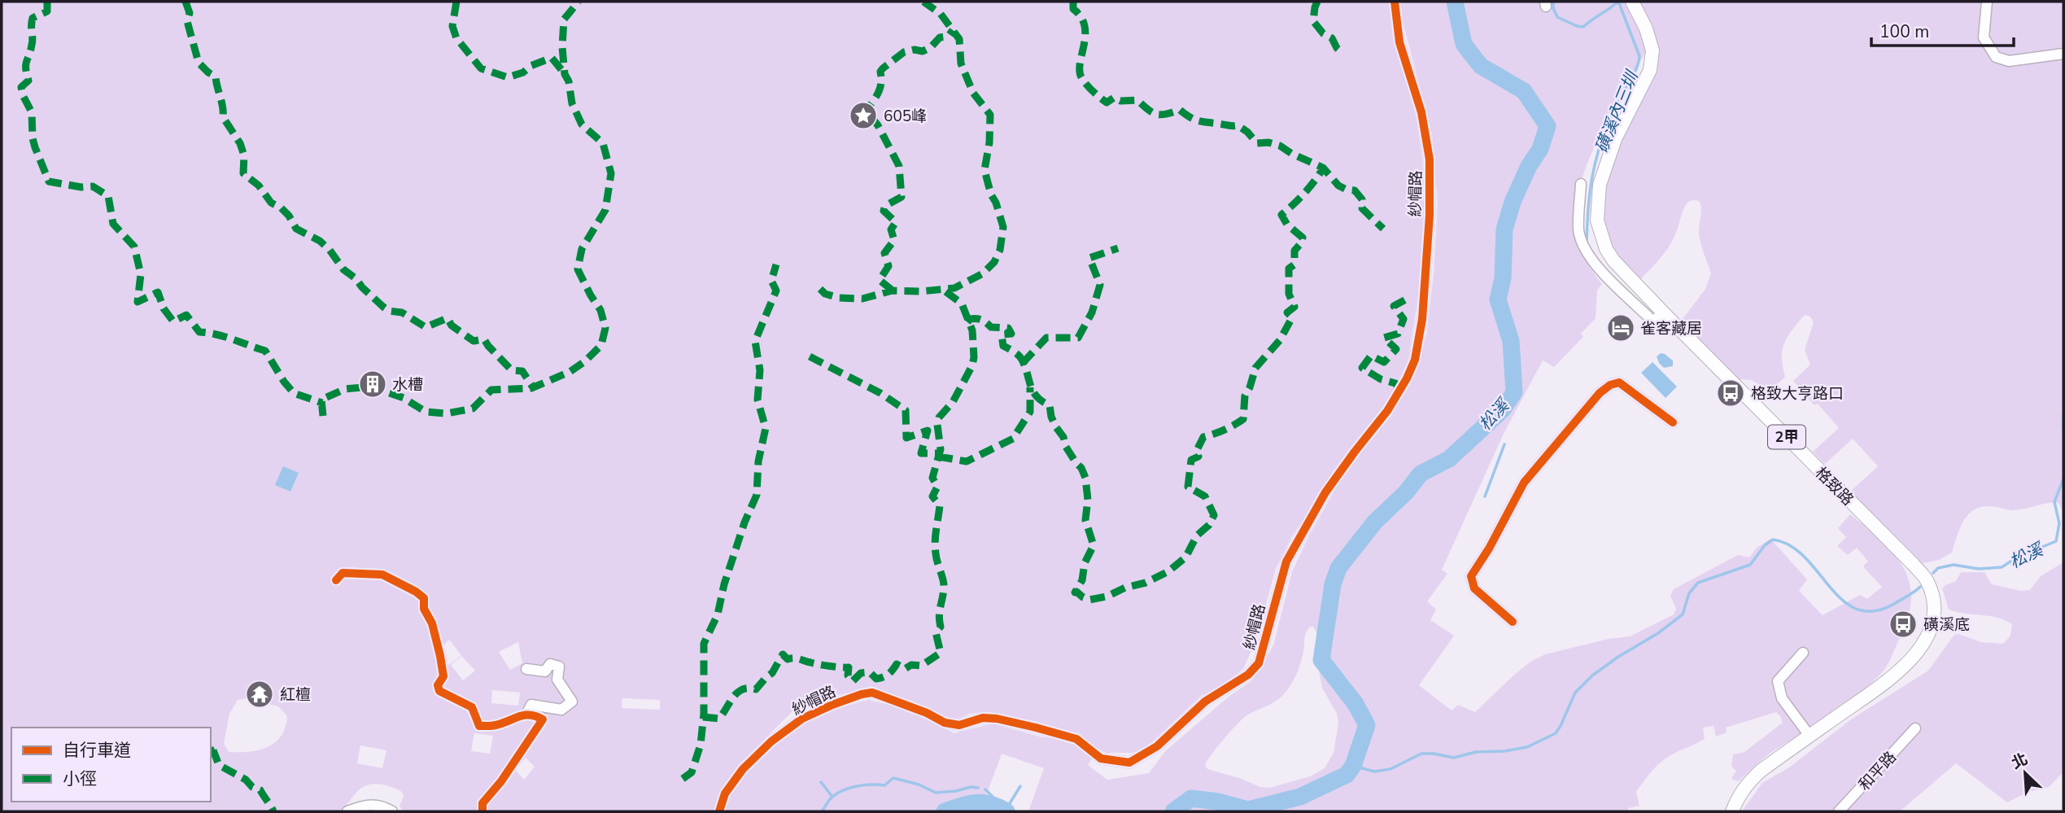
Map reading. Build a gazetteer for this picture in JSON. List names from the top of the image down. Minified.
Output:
{"streets":{"main road":["2甲","格致路"],"street":["紗帽路","和平路"]},"water":["磺溪內三圳","松溪"],"places":{"place":["605峰"],"hotel":["雀客藏居"],"building":["水槽"],"bus stop":["格致大亨路口","磺溪底"],"temple":["紅檀"]},"legend":["自行車道","小徑"],"scale_bar":"100 m","north":"top left"}
